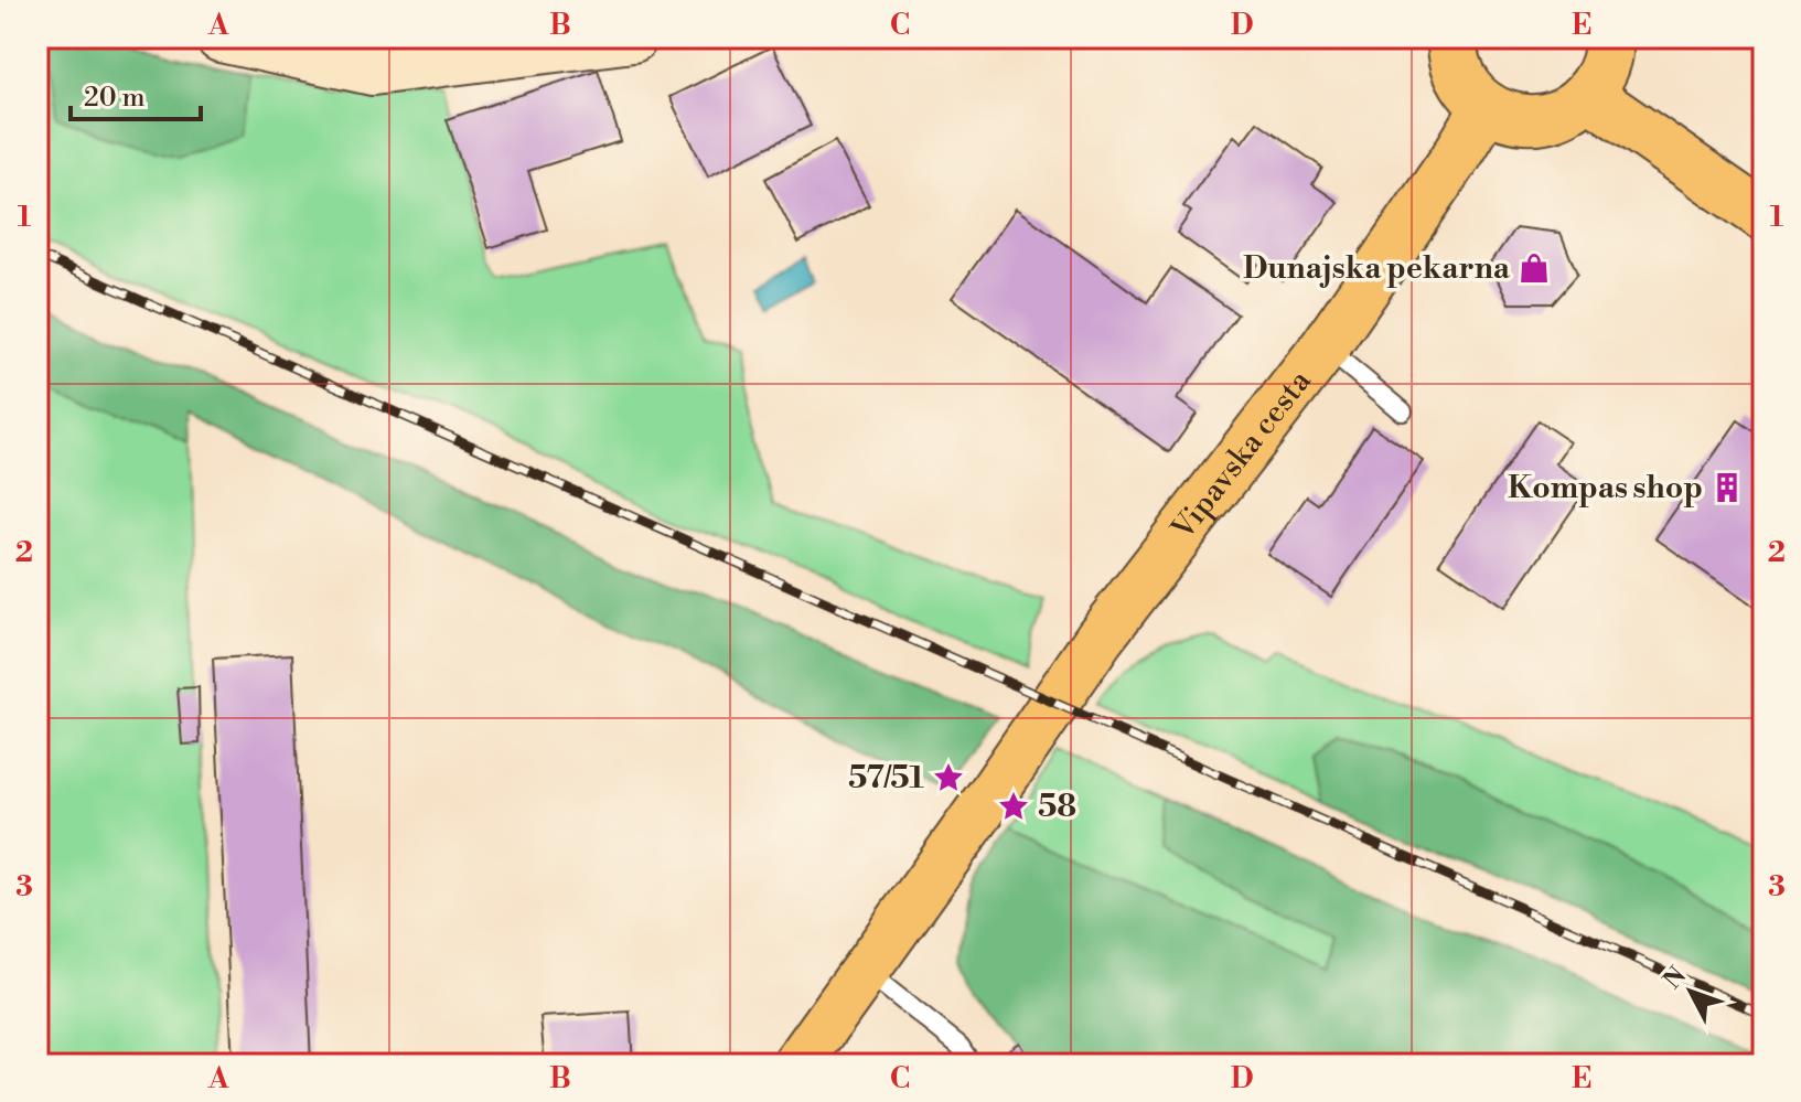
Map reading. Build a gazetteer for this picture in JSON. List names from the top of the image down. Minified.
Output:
{"streets":{"main road":["Vipavska cesta"]},"places":{"shop":["Dunajska pekarna"],"building":["Kompas shop"],"place":["57/51","58"]},"scale_bar":"20 m","north":"top left","grid":{"columns":["A","B","C","D","E"],"rows":["1","2","3"]}}
